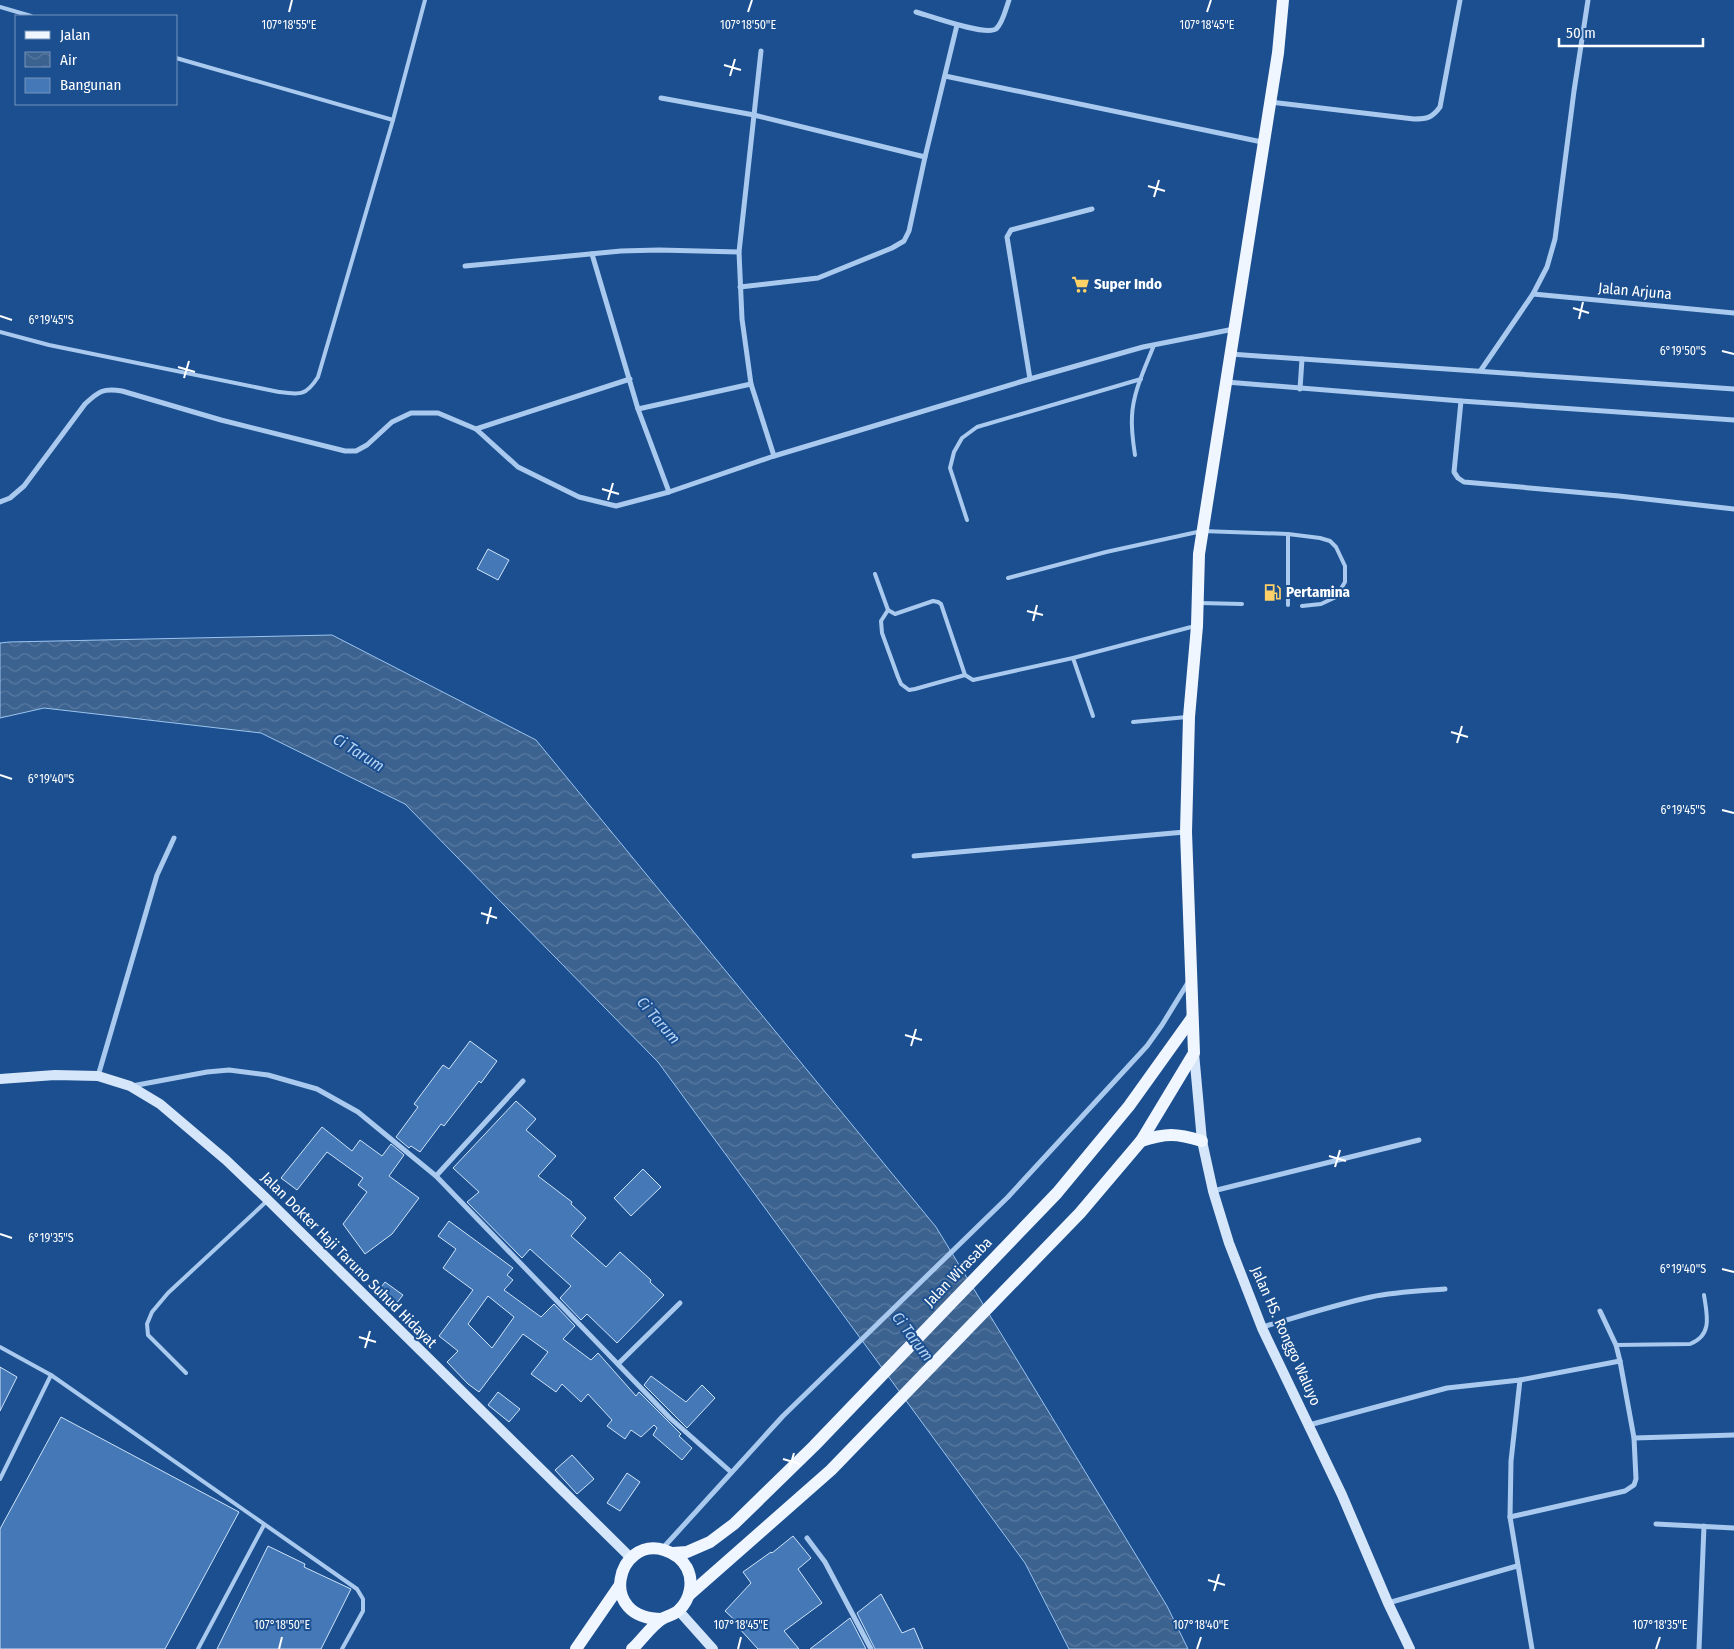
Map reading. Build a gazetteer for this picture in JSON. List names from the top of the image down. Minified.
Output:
{"streets":{"main road":["Jalan Wirasaba","Jalan HS. Ronggo Waluyo"],"street":["Jalan Arjuna","Jalan Dokter Haji Taruno Suhud Hidayat"]},"crossings":[["Jalan Dokter Haji Taruno Suhud Hidayat","Jalan Wirasaba"],["Jalan Wirasaba","Jalan HS. Ronggo Waluyo"]],"water":["Ci Tarum"],"places":{"supermarket":["Super Indo"],"fuel station":["Pertamina"]},"legend":["Jalan","Air","Bangunan"],"scale_bar":"50 m","coordinates":["107°18'55\"E","107°18'50\"E","107°18'45\"E","6°19'45\"S","6°19'50\"S","6°19'40\"S","6°19'35\"S","107°18'40\"E","107°18'35\"E"]}
